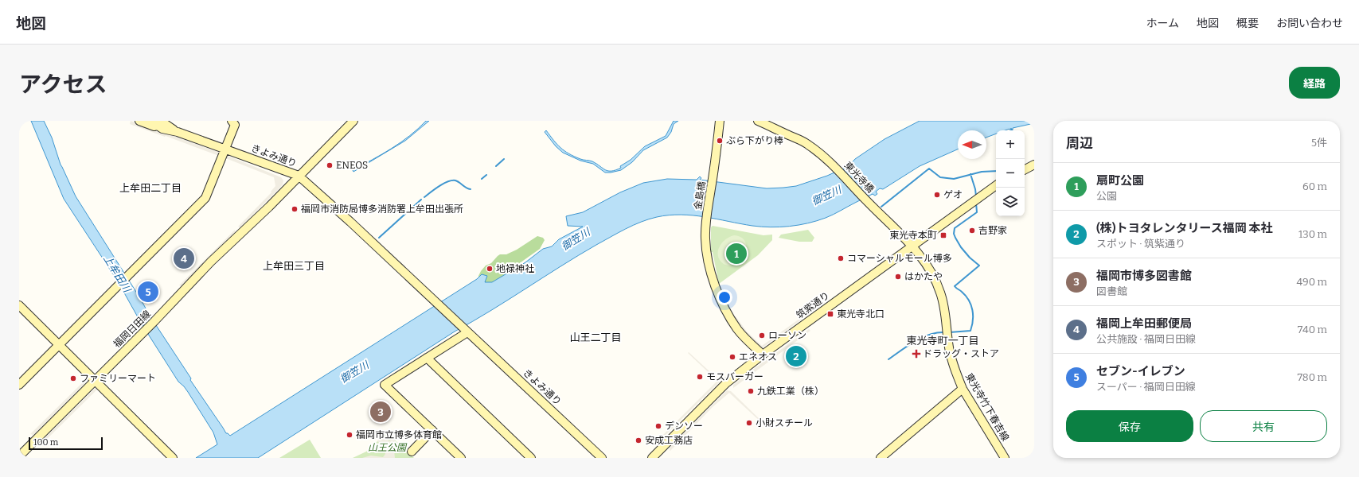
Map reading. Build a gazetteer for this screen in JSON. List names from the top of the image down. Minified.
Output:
{"streets":{"street":["きよみ通り","東光寺橋","金島橋","筑紫通り","福岡日田線","東光寺竹下春吉線"]},"crossings":[["きよみ通り","福岡日田線"],["東光寺橋","東光寺竹下春吉線"],["金島橋","筑紫通り"],["筑紫通り","東光寺竹下春吉線"]],"districts":["上牟田二丁目","上牟田三丁目","山王二丁目","東光寺町一丁目"],"water":["御笠川","上牟田川"],"parks":["山王公園"],"places":{"other":["ぶら下がり棒","ENEOS","ゲオ","福岡市消防局博多消防署上牟田出張所","吉野家","コマーシャルモール博多","地禄神社","はかたや","ローソン","エネオス","モスバーガー","ファミリーマート","九鉄工業（株）","小財スチール","デンソー","福岡市立博多体育館","安成工務店"],"transit":["東光寺本町","東光寺北口"],"health":["ドラッグ・ストア"]},"scale_bar":"100 m","north":"left","page":{"header":"地図","nav":["ホーム","地図","概要","お問い合わせ"],"title":"アクセス","buttons":["経路",["保存","共有"]],"heading":["周辺","5件"],"map_buttons":["+","−"],"list":[{"mark":"1","name":"扇町公園","note":"公園","value":"60 m"},{"mark":"2","name":"(株)トヨタレンタリース福岡 本社","note":"スポット · 筑紫通り","value":"130 m"},{"mark":"3","name":"福岡市博多図書館","note":"図書館","value":"490 m"},{"mark":"4","name":"福岡上牟田郵便局","note":"公共施設 · 福岡日田線","value":"740 m"},{"mark":"5","name":"セブン-イレブン","note":"スーパー · 福岡日田線","value":"780 m"}],"pins":["1","4","5","2","3"],"scale":"100 m"}}
